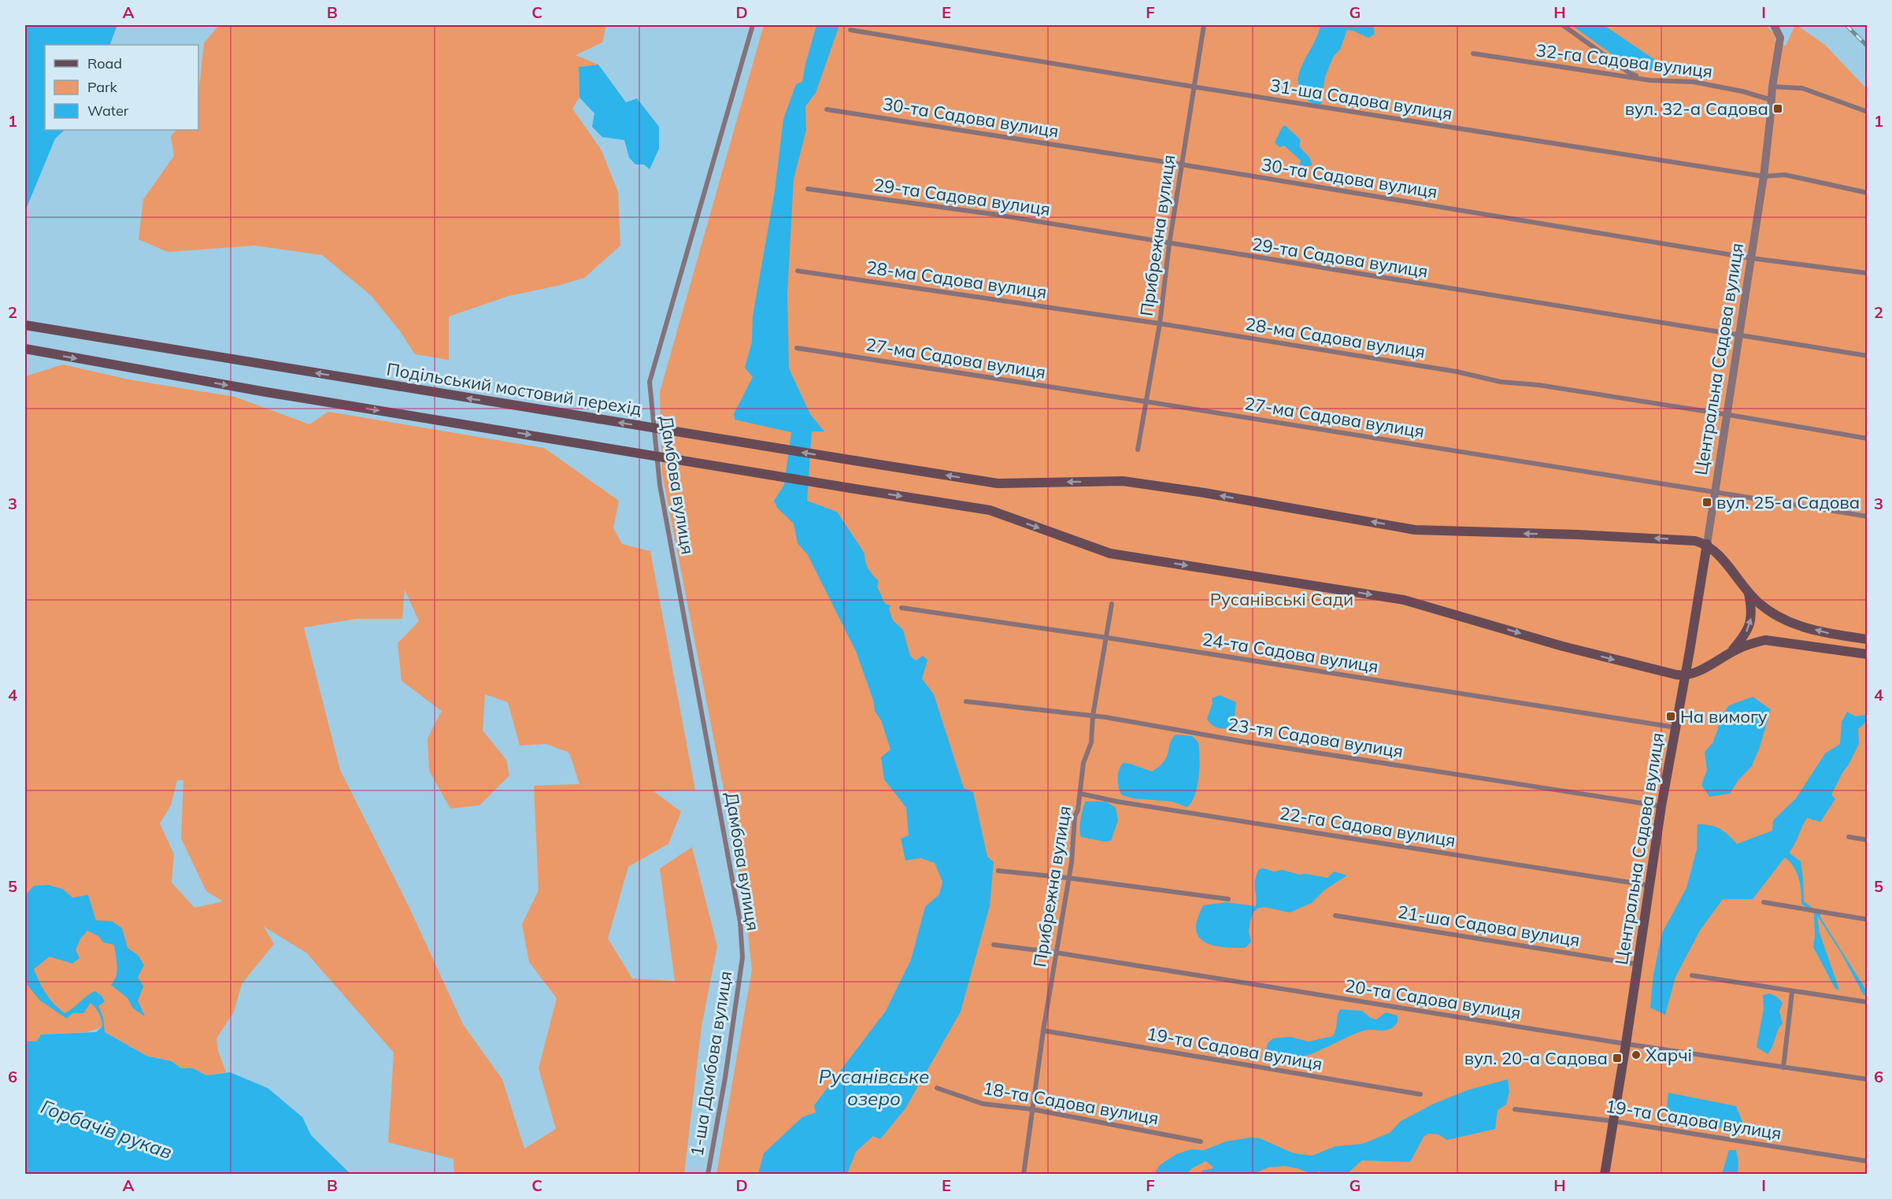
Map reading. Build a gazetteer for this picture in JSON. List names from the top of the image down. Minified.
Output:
{"streets":{"main road":["Центральна Садова вулиця","Подільський мостовий перехід"],"street":["32-га Садова вулиця","31-ша Садова вулиця","30-та Садова вулиця","29-та Садова вулиця","Прибрежна вулиця","28-ма Садова вулиця","27-ма Садова вулиця","Дамбова вулиця","24-та Садова вулиця","23-тя Садова вулиця","22-га Садова вулиця","21-ша Садова вулиця","20-та Садова вулиця","19-та Садова вулиця","1-ша Дамбова вулиця","18-та Садова вулиця"]},"crossings":[["32-га Садова вулиця","Центральна Садова вулиця"],["31-ша Садова вулиця","Прибрежна вулиця"],["31-ша Садова вулиця","Центральна Садова вулиця"],["30-та Садова вулиця","Прибрежна вулиця"],["30-та Садова вулиця","Центральна Садова вулиця"],["29-та Садова вулиця","Прибрежна вулиця"],["29-та Садова вулиця","Центральна Садова вулиця"],["Прибрежна вулиця","28-ма Садова вулиця"],["Прибрежна вулиця","27-ма Садова вулиця"],["Прибрежна вулиця","24-та Садова вулиця"],["Прибрежна вулиця","23-тя Садова вулиця"],["Прибрежна вулиця","22-га Садова вулиця"],["Прибрежна вулиця","20-та Садова вулиця"],["Прибрежна вулиця","19-та Садова вулиця"],["Прибрежна вулиця","18-та Садова вулиця"],["28-ма Садова вулиця","Центральна Садова вулиця"],["27-ма Садова вулиця","Центральна Садова вулиця"],["Центральна Садова вулиця","Подільський мостовий перехід"],["Центральна Садова вулиця","24-та Садова вулиця"],["Центральна Садова вулиця","23-тя Садова вулиця"],["Центральна Садова вулиця","22-га Садова вулиця"],["Центральна Садова вулиця","21-ша Садова вулиця"],["Центральна Садова вулиця","20-та Садова вулиця"],["Центральна Садова вулиця","19-та Садова вулиця"],["Дамбова вулиця","1-ша Дамбова вулиця"]],"water":["Русанівське озеро","Горбачів рукав"],"parks":["Русанівські Сади"],"places":{"transit":["вул. 32-а Садова","вул. 25-а Садова","На вимогу","вул. 20-а Садова"],"other":["Харчі"]},"legend":["Road","Park","Water"],"grid":{"columns":["A","B","C","D","E","F","G","H","I"],"rows":["1","2","3","4","5","6"]}}
